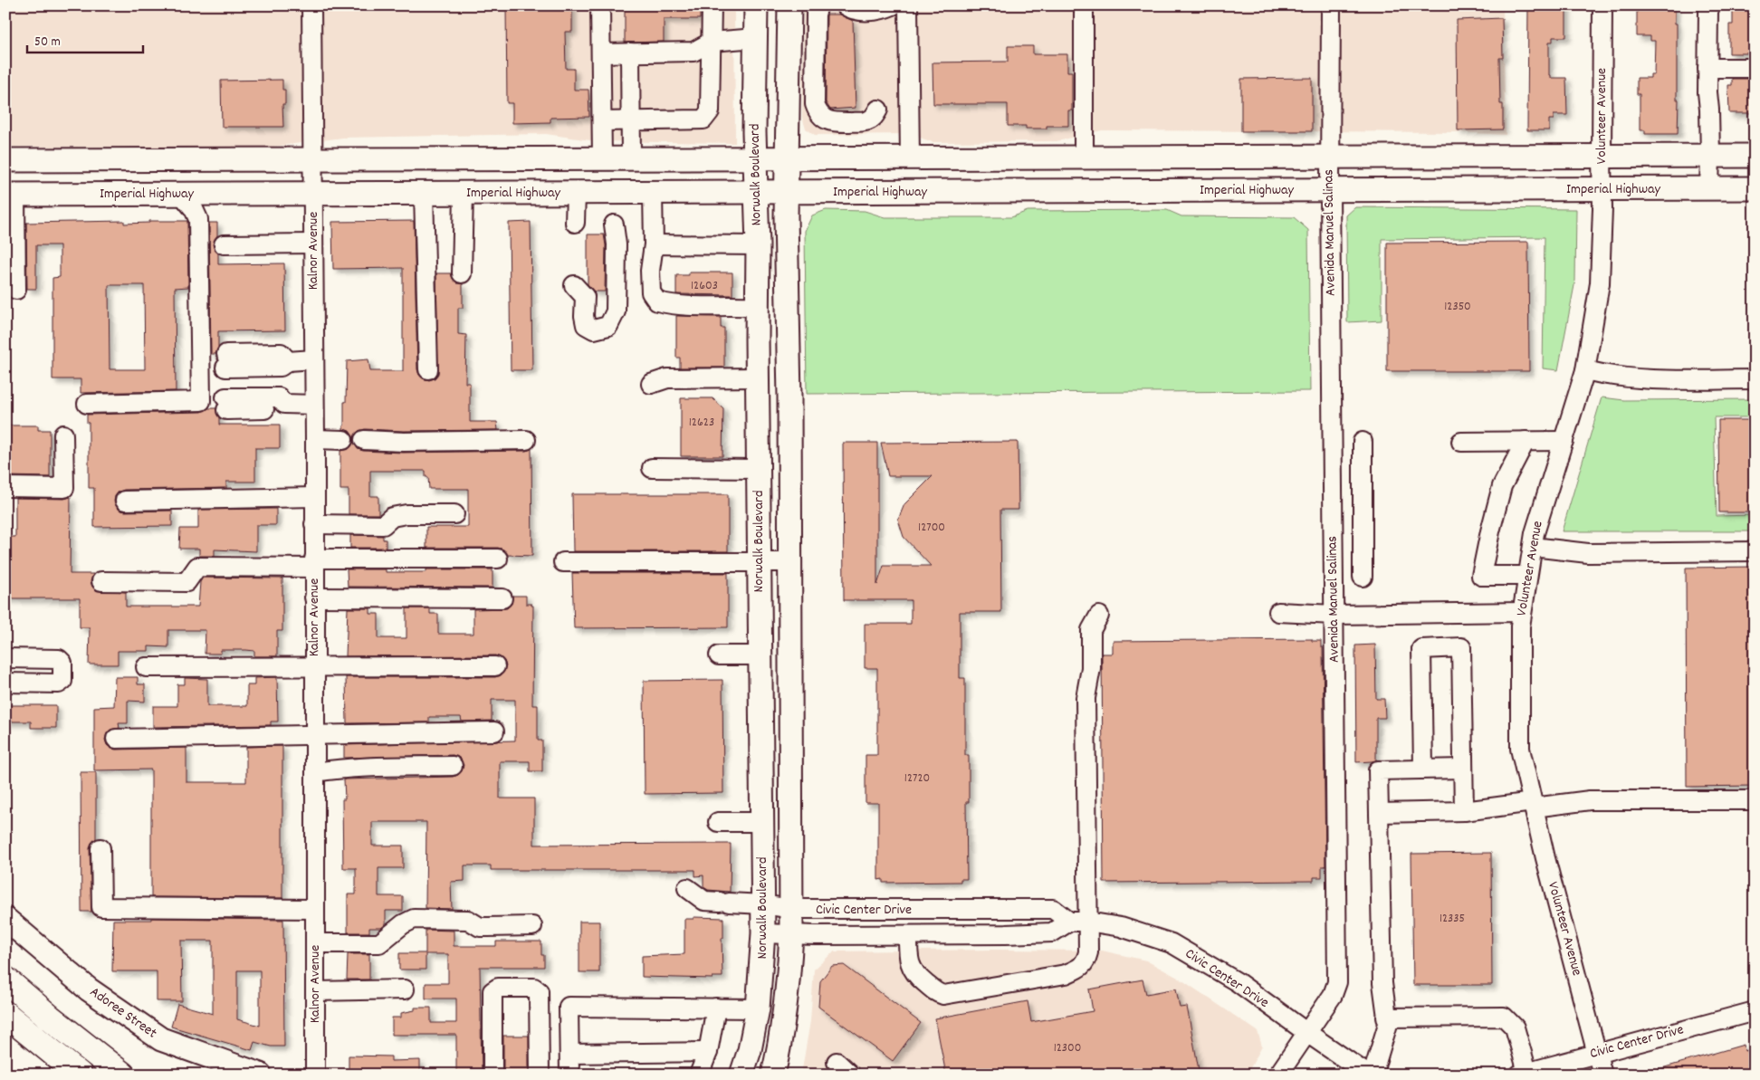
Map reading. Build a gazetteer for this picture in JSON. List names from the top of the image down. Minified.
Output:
{"streets":{"main road":["Norwalk Boulevard","Imperial Highway","Adoree Street"],"street":["Volunteer Avenue","Avenida Manuel Salinas","Kalnor Avenue","Civic Center Drive"]},"crossings":[["Volunteer Avenue","Imperial Highway"],["Volunteer Avenue","Civic Center Drive"],["Norwalk Boulevard","Imperial Highway"],["Norwalk Boulevard","Civic Center Drive"],["Imperial Highway","Avenida Manuel Salinas"],["Imperial Highway","Kalnor Avenue"],["Avenida Manuel Salinas","Civic Center Drive"]],"house_numbers":["12603","12350","12623","12700","12720","12335","12300"],"scale_bar":"50 m"}
